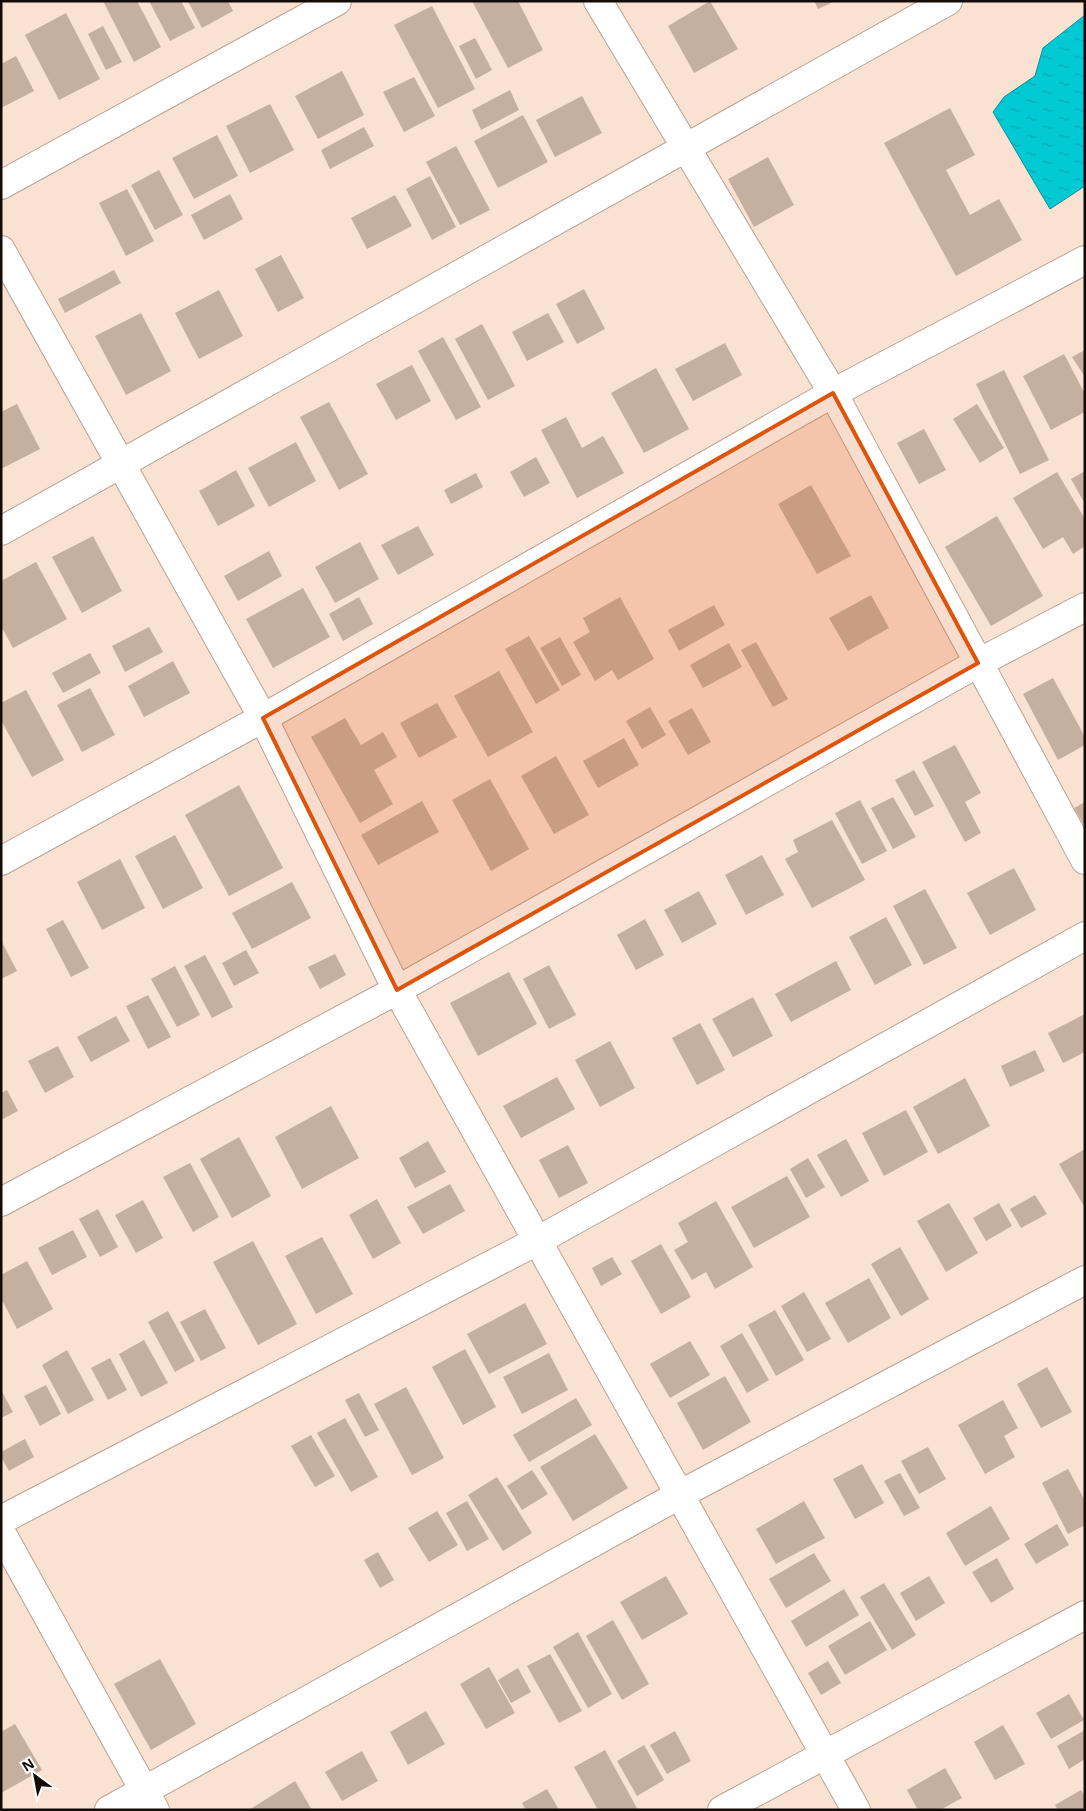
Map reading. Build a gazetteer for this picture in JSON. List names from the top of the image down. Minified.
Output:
{"north":"top left"}
